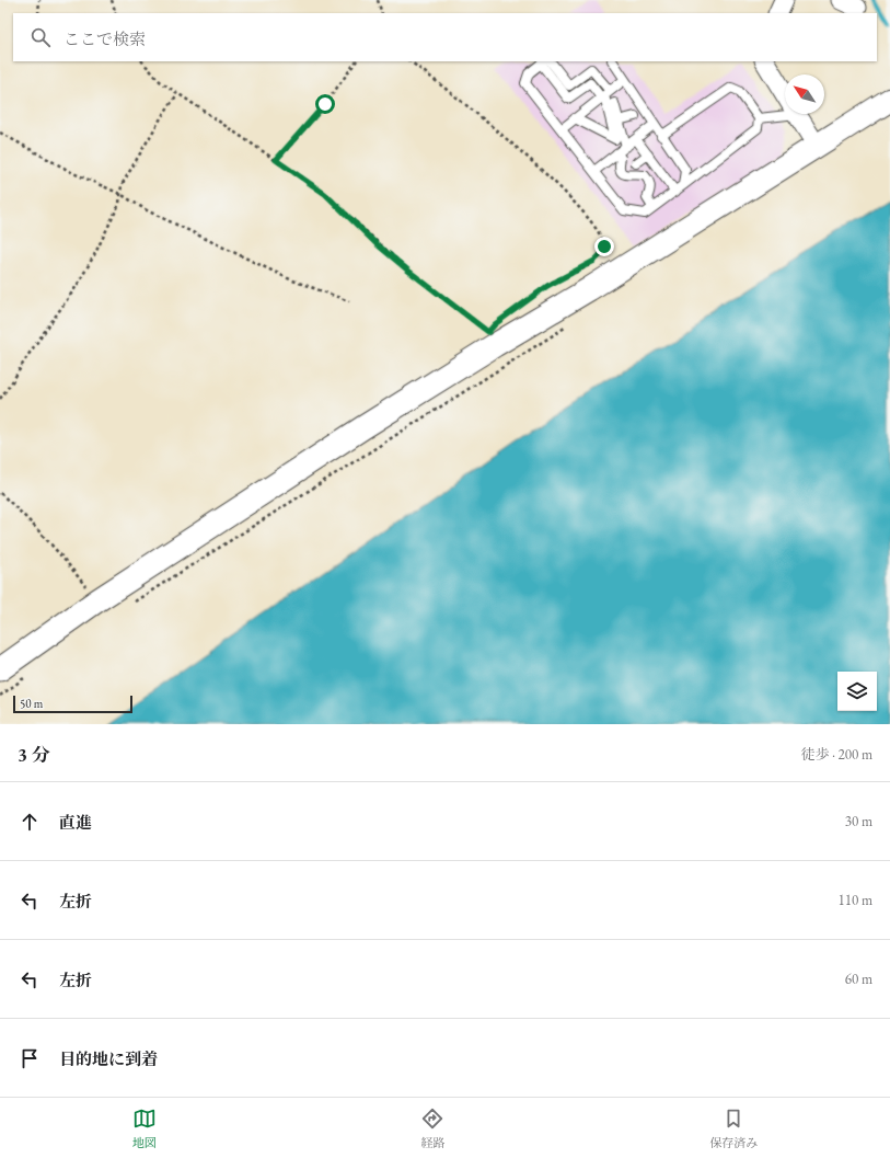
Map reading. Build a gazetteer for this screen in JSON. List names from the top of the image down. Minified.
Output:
{"scale_bar":"50 m","north":"top left","page":{"search":"ここで検索","scale":"50 m","heading":["3 分","徒歩 · 200 m"],"list":[["直進","30 m"],["左折","110 m"],["左折","60 m"],"目的地に到着"],"nav":["地図","経路","保存済み"]}}
